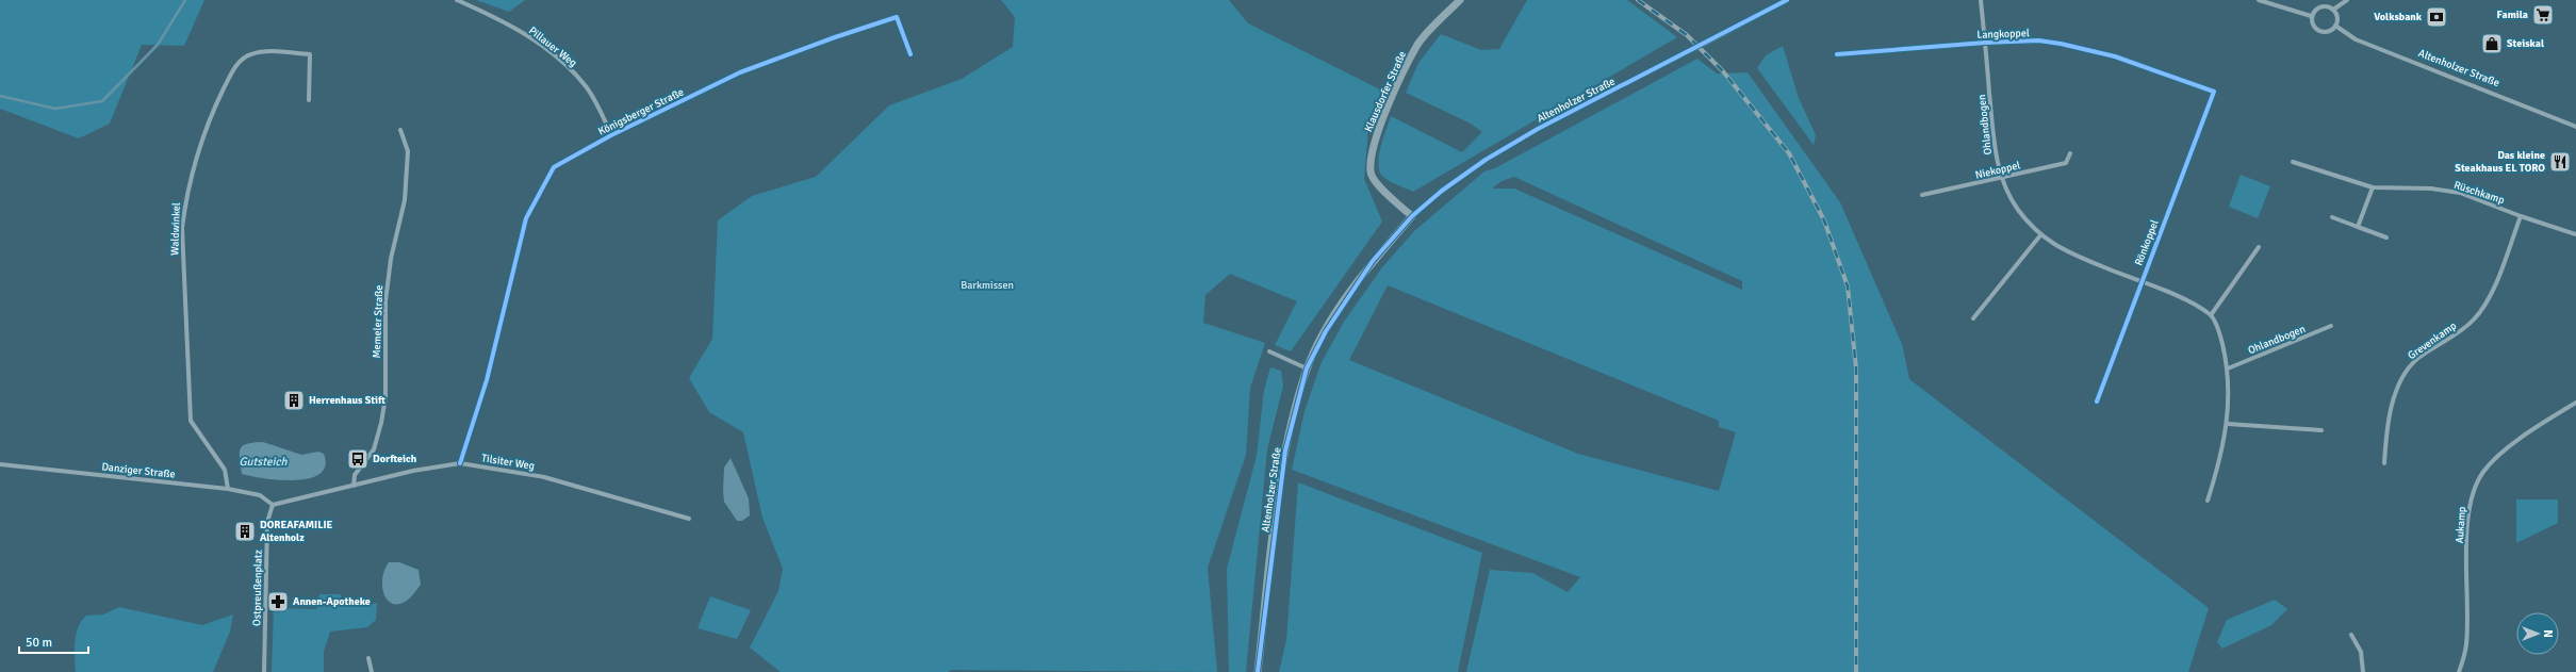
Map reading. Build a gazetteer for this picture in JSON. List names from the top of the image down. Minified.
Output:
{"streets":{"street":["Langkoppel","Pillauer Weg","Altenholzer Straße","Klausdorfer Straße","Königsberger Straße","Ohlandbogen","Niekoppel","Rüschkamp","Waldwinkel","Rönkoppel","Memeler Straße","Grevenkamp","Tilsiter Weg","Danziger Straße","Aukamp","Ostpreußenplatz"]},"crossings":[["Langkoppel","Ohlandbogen"],["Langkoppel","Rönkoppel"],["Pillauer Weg","Königsberger Straße"],["Altenholzer Straße","Klausdorfer Straße"],["Königsberger Straße","Tilsiter Weg"],["Ohlandbogen","Niekoppel"],["Ohlandbogen","Rönkoppel"],["Rüschkamp","Grevenkamp"],["Waldwinkel","Danziger Straße"],["Memeler Straße","Tilsiter Weg"],["Tilsiter Weg","Danziger Straße"],["Tilsiter Weg","Ostpreußenplatz"],["Danziger Straße","Ostpreußenplatz"]],"water":["Gutsteich"],"parks":["Barkmissen"],"places":{"supermarket":["Famila"],"bank":["Volksbank"],"shop":["Steiskal"],"restaurant":["Das kleine Steakhaus EL TORO"],"building":["Herrenhaus Stift","DOREAFAMILIE Altenholz"],"bus stop":["Dorfteich"],"pharmacy":["Annen-Apotheke"]},"scale_bar":"50 m","north":"right"}
